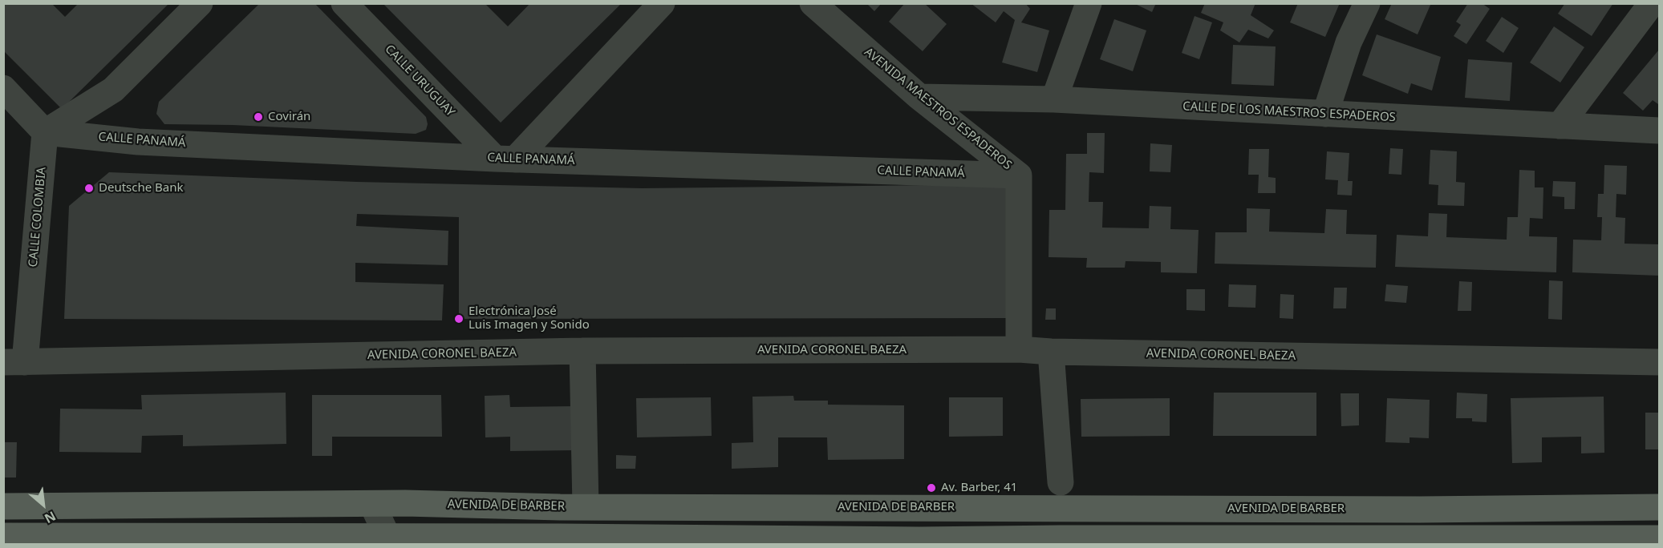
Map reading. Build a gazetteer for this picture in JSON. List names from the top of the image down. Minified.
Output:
{"streets":{"main road":["AVENIDA DE BARBER"],"street":["CALLE URUGUAY","AVENIDA MAESTROS ESPADEROS","CALLE DE LOS MAESTROS ESPADEROS","CALLE PANAMÁ","CALLE COLOMBIA","AVENIDA CORONEL BAEZA"]},"crossings":[["CALLE URUGUAY","CALLE PANAMÁ"],["AVENIDA MAESTROS ESPADEROS","CALLE DE LOS MAESTROS ESPADEROS"],["AVENIDA MAESTROS ESPADEROS","CALLE PANAMÁ"],["AVENIDA MAESTROS ESPADEROS","AVENIDA CORONEL BAEZA"],["CALLE PANAMÁ","CALLE COLOMBIA"],["CALLE COLOMBIA","AVENIDA CORONEL BAEZA"]],"places":["Covirán","Deutsche Bank","Electrónica José Luis Imagen y Sonido","Av. Barber, 41"],"north":"bottom right"}
